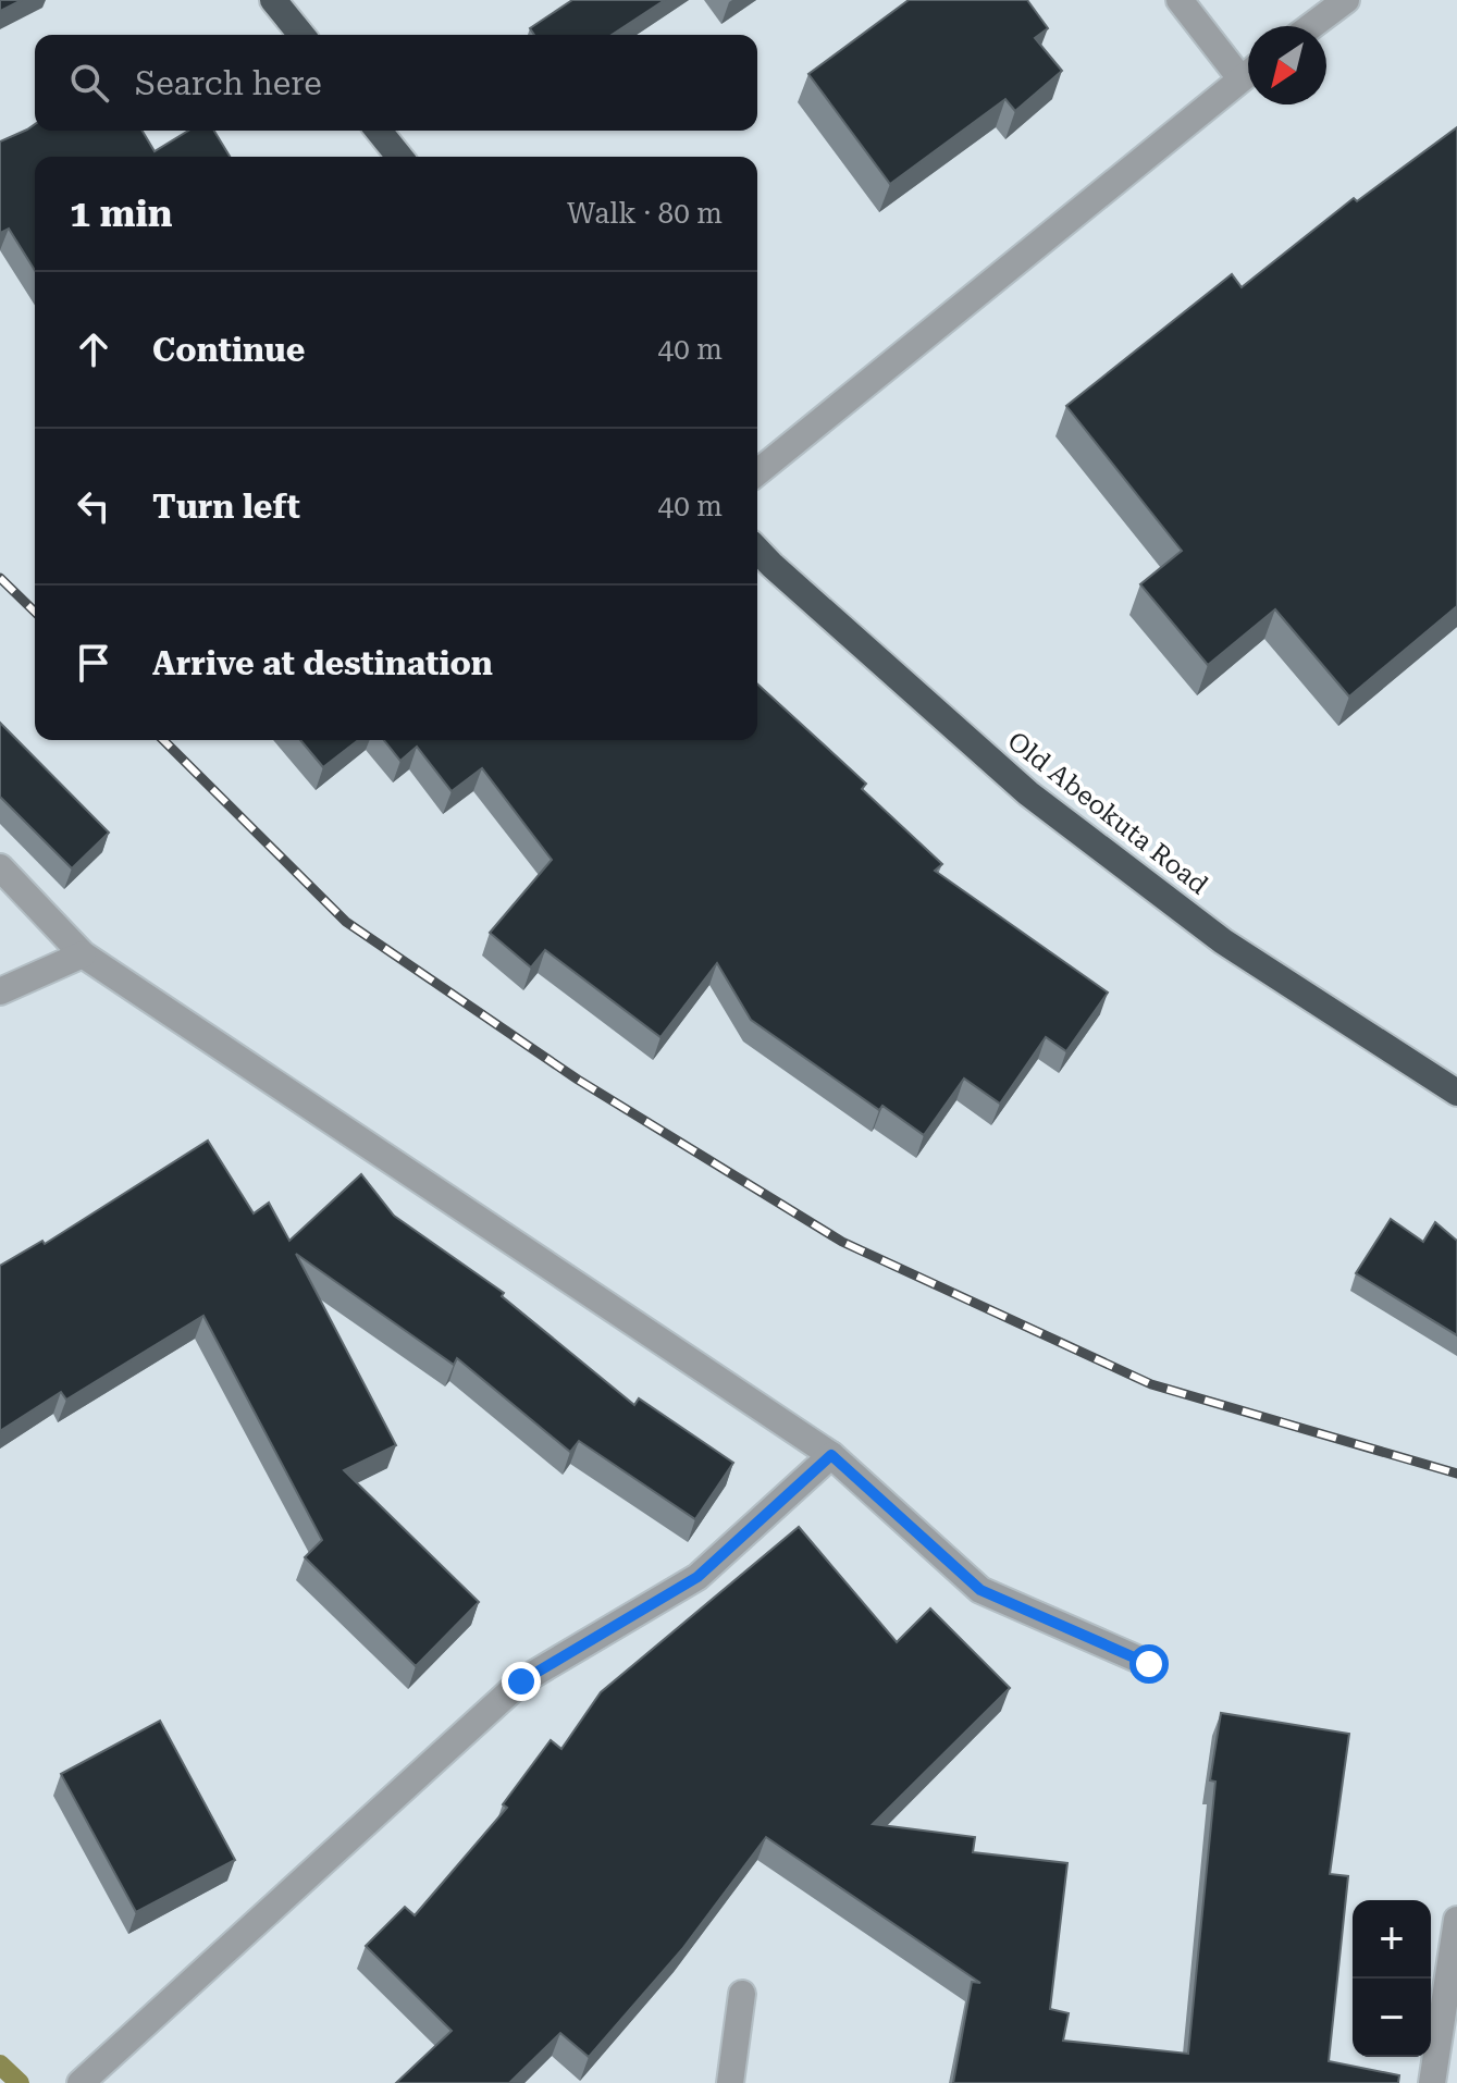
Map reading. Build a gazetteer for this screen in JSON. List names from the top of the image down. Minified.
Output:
{"streets":{"highway":["Old Abeokuta Road"]},"north":"bottom left","page":{"search":"Search here","heading":["1 min","Walk · 80 m"],"list":[["Continue","40 m"],["Turn left","40 m"],"Arrive at destination"],"map_buttons":["+","−"]}}
